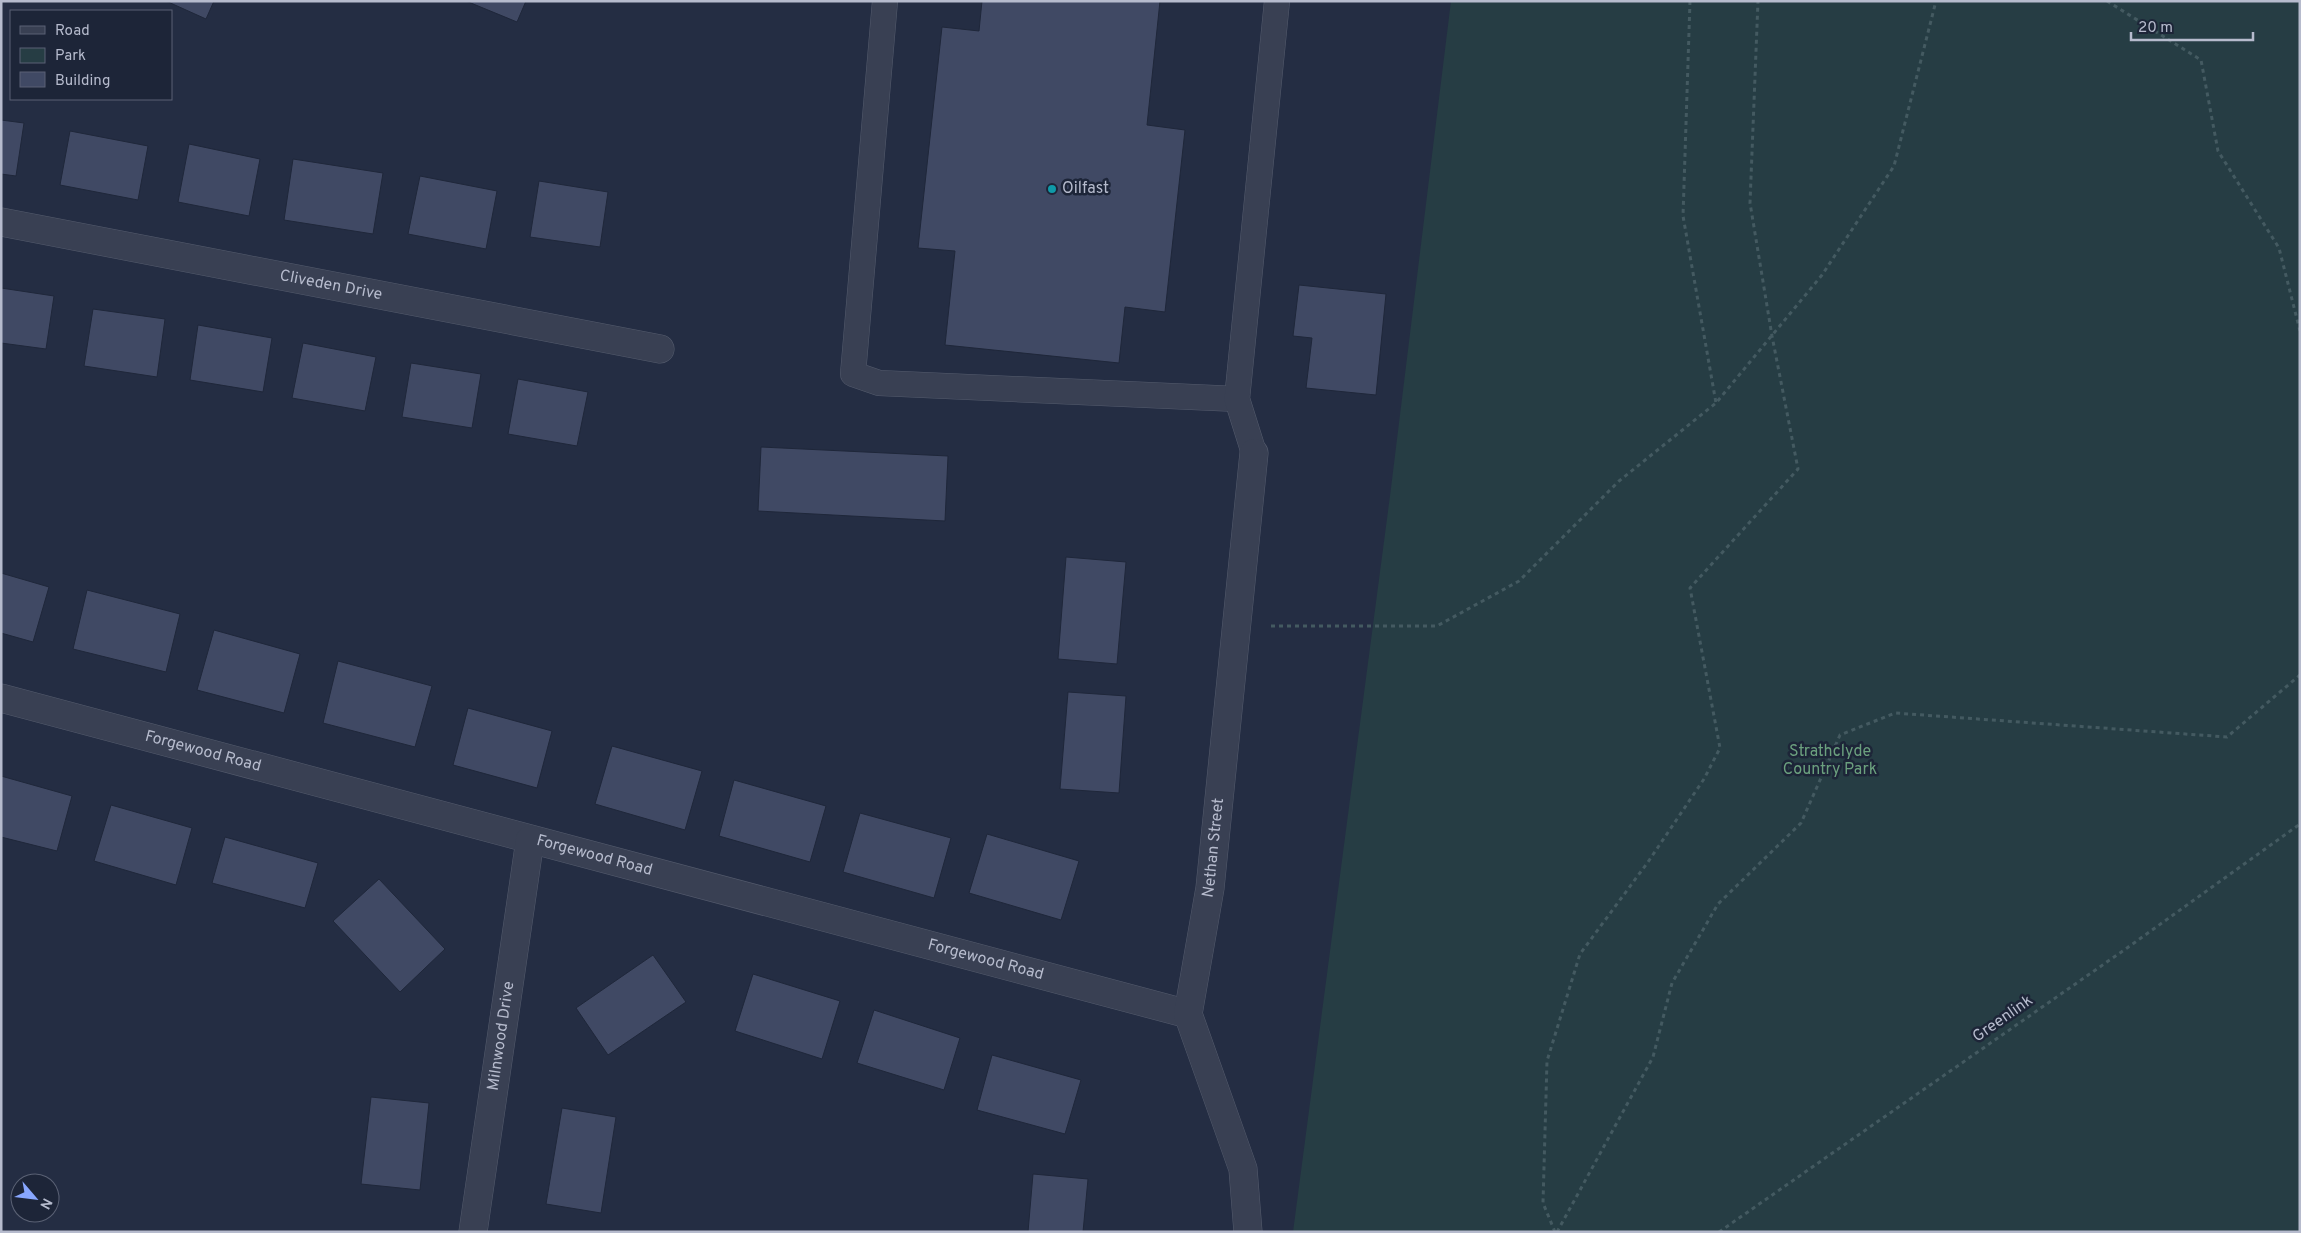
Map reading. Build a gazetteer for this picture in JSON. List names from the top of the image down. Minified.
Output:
{"streets":{"street":["Cliveden Drive","Forgewood Road","Nethan Street","Milnwood Drive"],"path":["Greenlink"]},"crossings":[["Forgewood Road","Nethan Street"],["Forgewood Road","Milnwood Drive"]],"parks":["Strathclyde Country Park"],"places":["Oilfast"],"legend":["Road","Park","Building"],"scale_bar":"20 m","north":"bottom right"}
